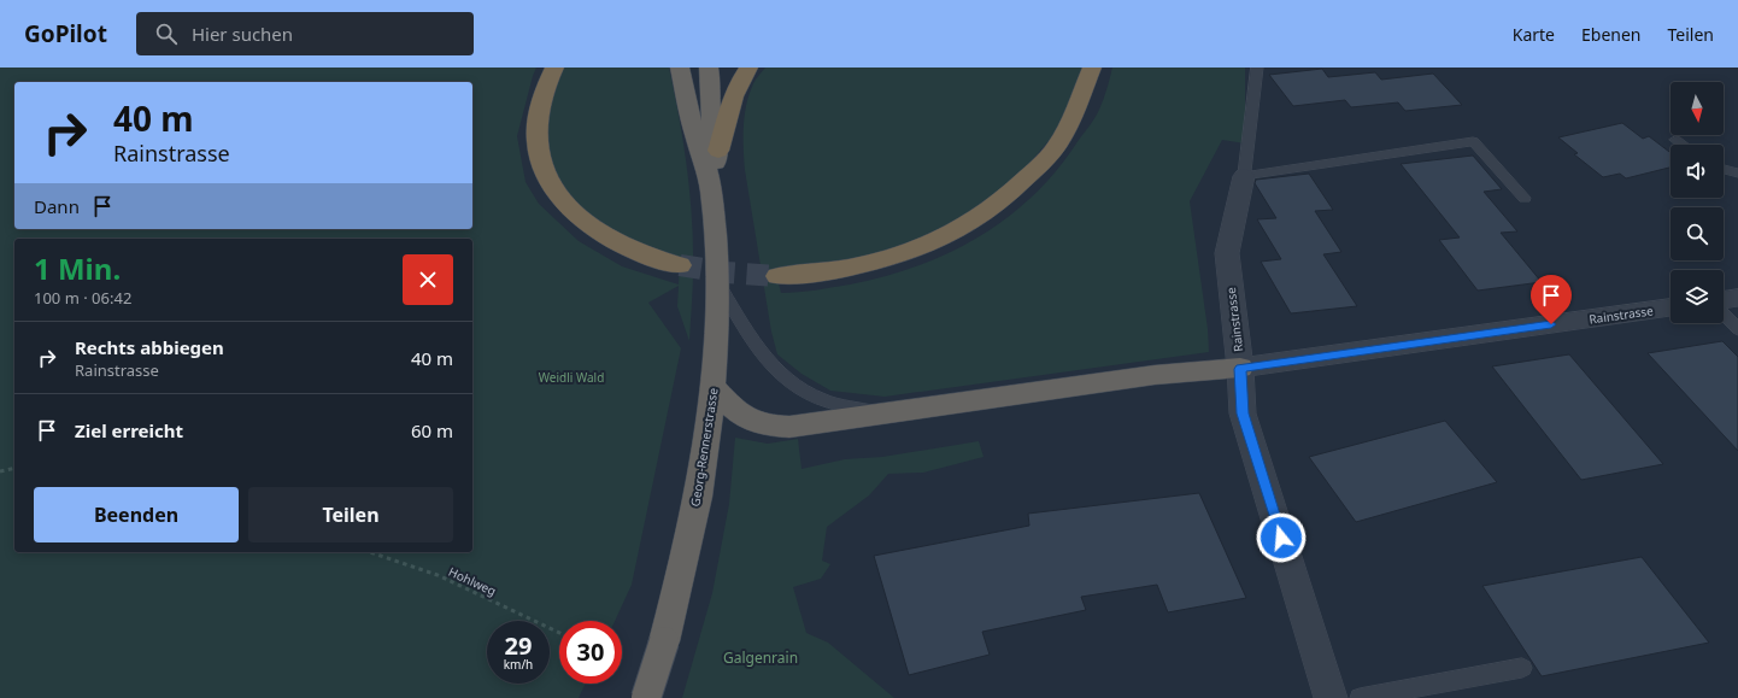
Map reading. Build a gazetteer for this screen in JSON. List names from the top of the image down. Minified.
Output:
{"streets":{"highway":["Georg-Rennerstrasse"],"street":["Rainstrasse"],"path":["Hohlweg"]},"parks":["Weidli Wald","Galgenrain"],"north":"bottom","page":{"header":"GoPilot","search":"Hier suchen","nav":["Karte","Ebenen","Teilen"],"turn":["40 m","Rainstrasse"],"then":"Dann","heading":["1 Min.","100 m · 06:42"],"list":[{"name":"Rechts abbiegen","note":"Rainstrasse","value":"40 m"},{"name":"Ziel erreicht","value":"60 m"}],"buttons":["Beenden","Teilen"],"speed":"29 km/h","limit":"30"}}
